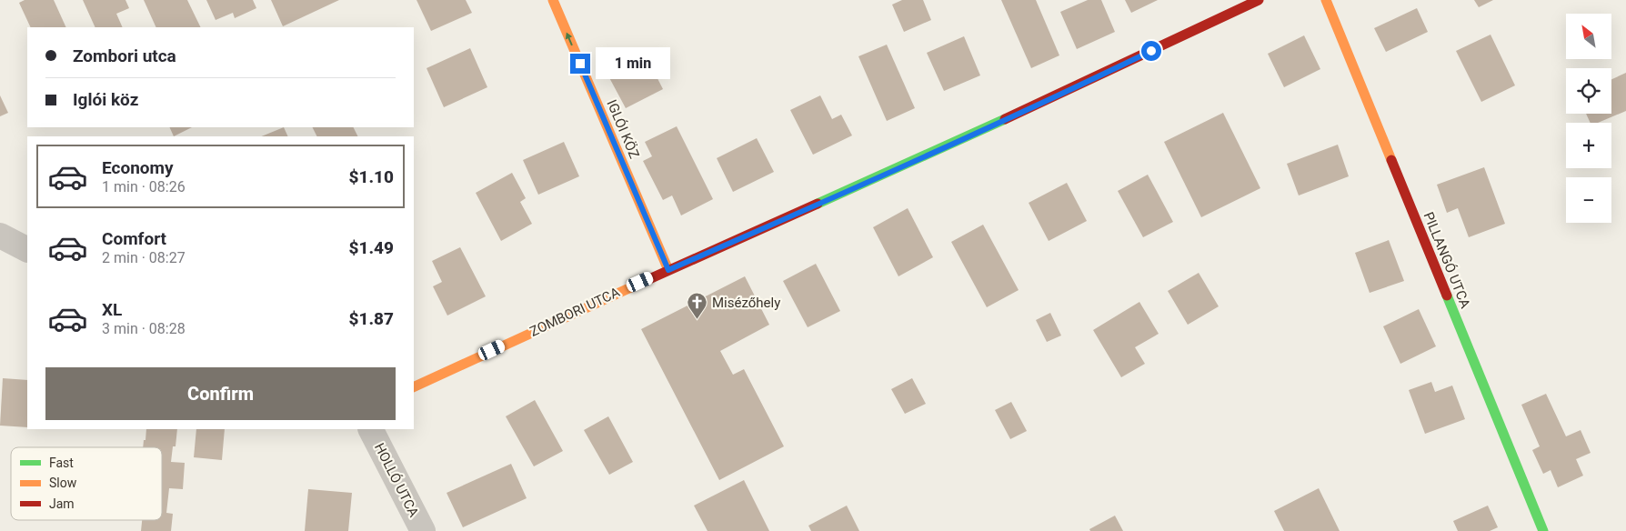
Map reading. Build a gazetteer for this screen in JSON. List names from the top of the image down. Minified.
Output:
{"streets":{"street":["IGLÓI KÖZ","PILLANGÓ UTCA","ZOMBORI UTCA","HOLLÓ UTCA"]},"crossings":[["IGLÓI KÖZ","ZOMBORI UTCA"]],"one_way":["IGLÓI KÖZ"],"places":{"church":["Misézőhely"]},"legend":["Fast","Slow","Jam"],"north":"top left","page":{"map_buttons":["+","−"],"banner":["Zombori utca","Iglói köz"],"bubble":"1 min","list":[{"name":"Economy","note":"1 min · 08:26","value":"$1.10"},{"name":"Comfort","note":"2 min · 08:27","value":"$1.49"},{"name":"XL","note":"3 min · 08:28","value":"$1.87"}],"buttons":"Confirm"}}
